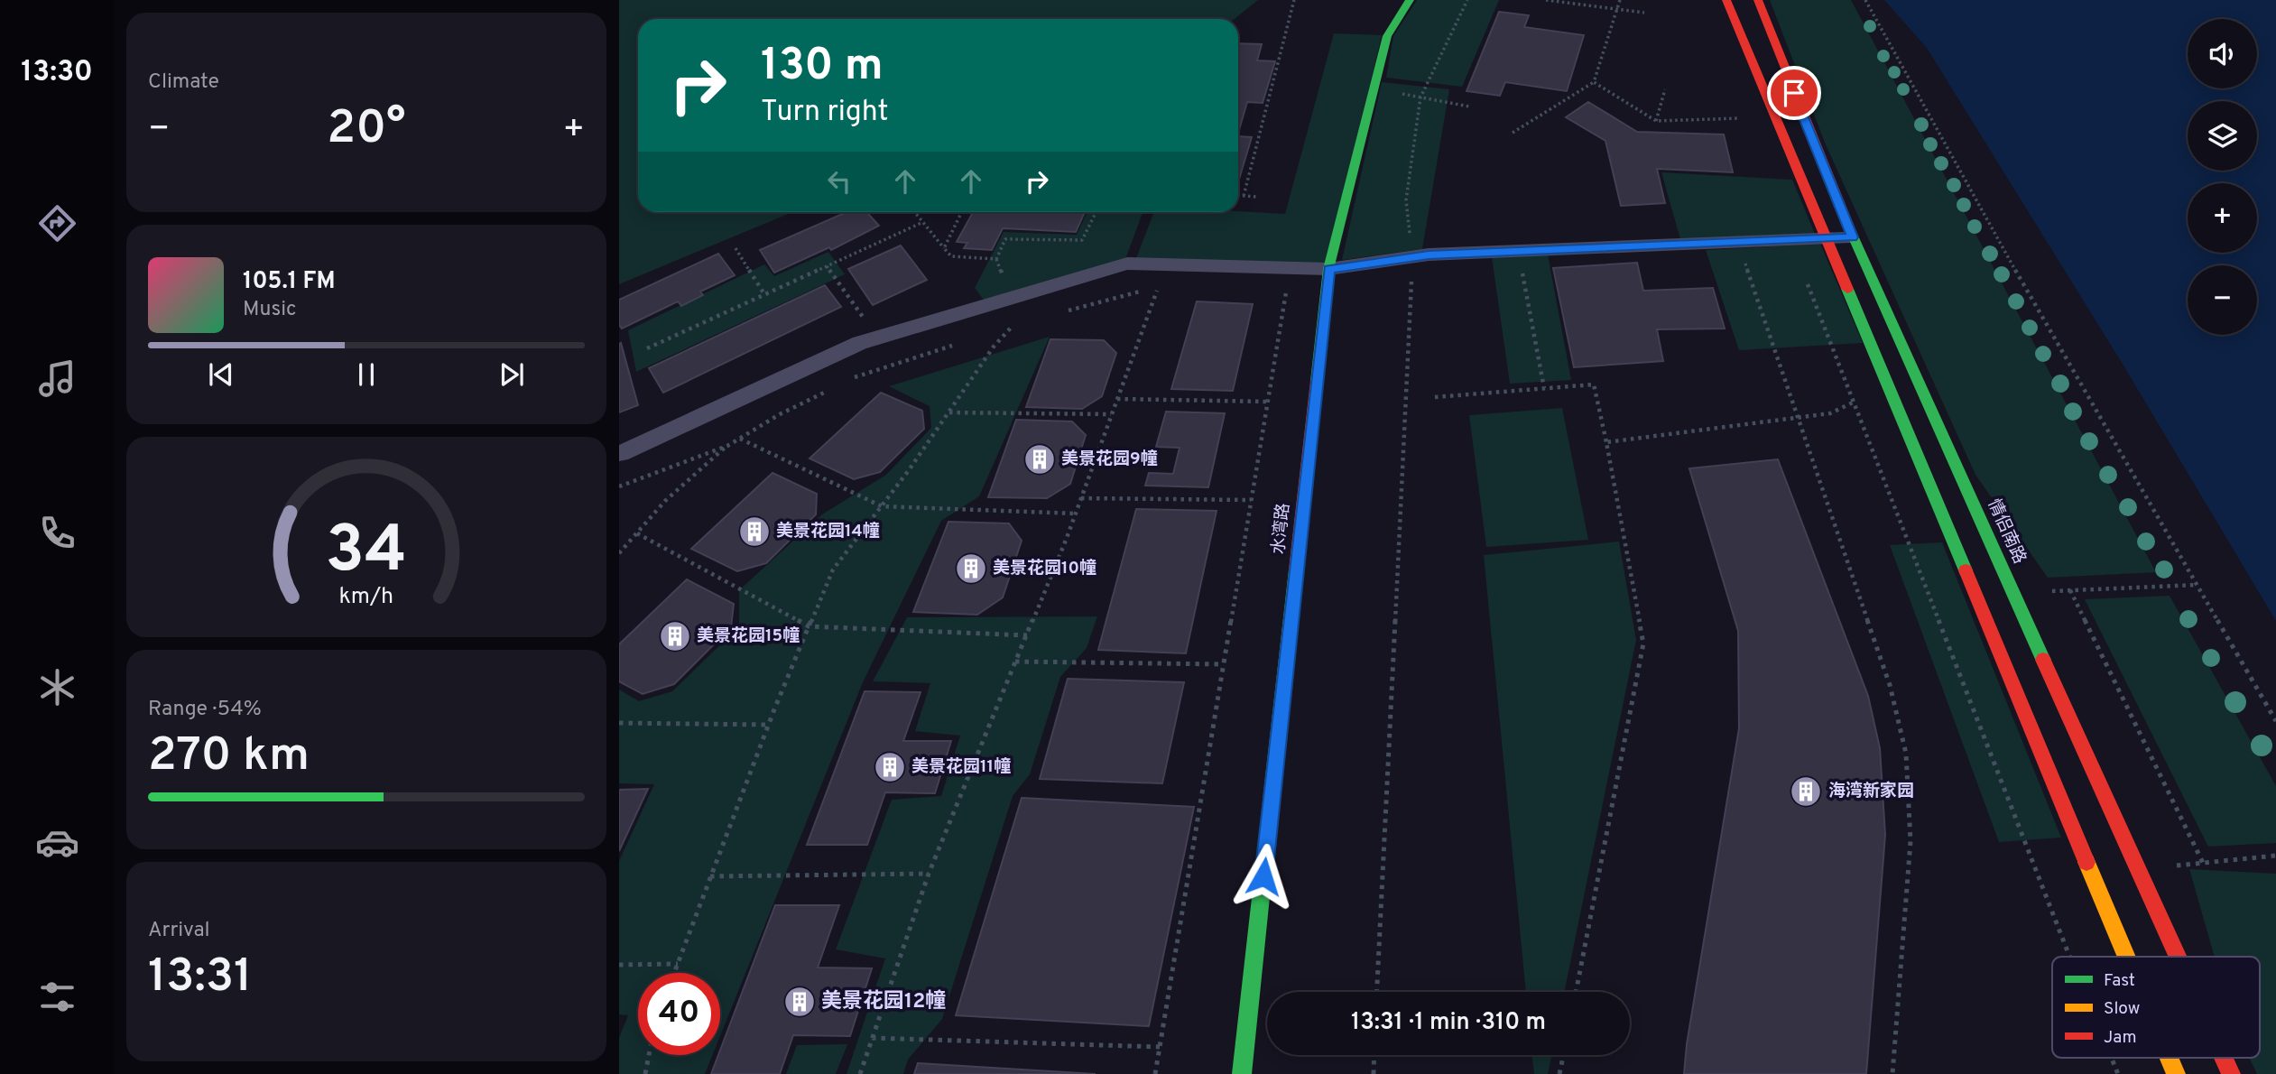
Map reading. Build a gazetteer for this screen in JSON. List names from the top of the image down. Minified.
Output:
{"streets":{"main road":["水湾路","情侣南路"]},"places":{"building":["美景花园9幢","美景花园14幢","美景花园10幢","美景花园15幢","美景花园11幢","海湾新家园","美景花园12幢"]},"legend":["Fast","Slow","Jam"],"page":{"tabs":"13:30","tile":["Climate",["Range · 54%","270 km"],["Arrival","13:31"]],"map_buttons":["+","−"],"turn":["130 m","Turn right"],"heat":["−","20°","+"],"song":["105.1 FM","Music"],"limit":"40","trip":"13:31 · 1 min · 310 m","gauge":["34","km/h"]}}
